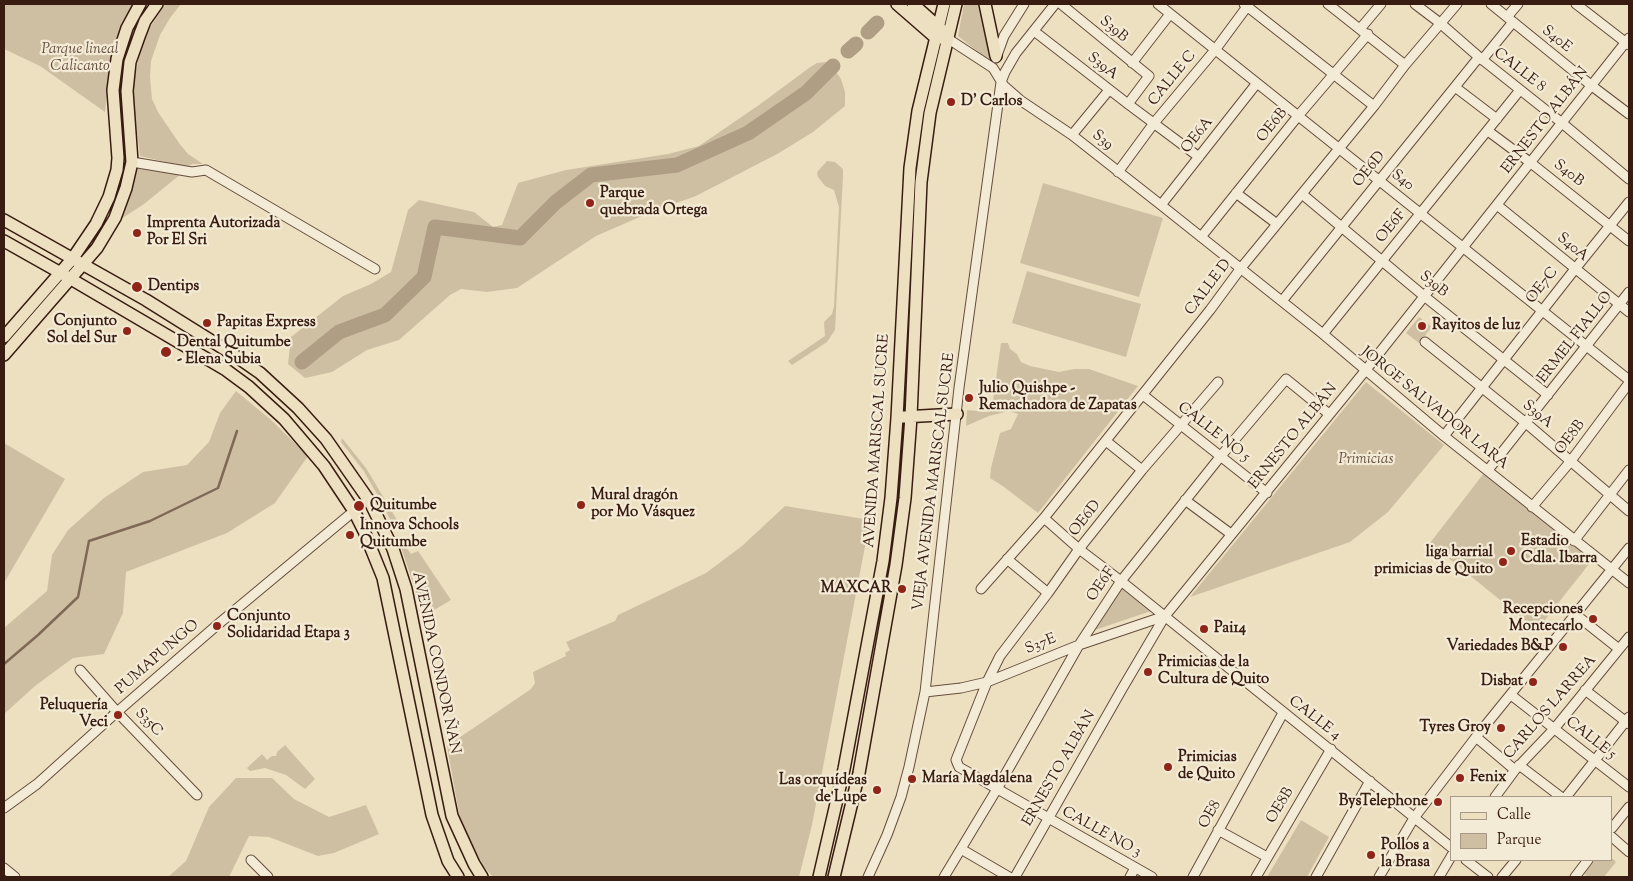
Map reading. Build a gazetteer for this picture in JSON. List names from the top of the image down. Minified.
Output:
{"streets":{"main road":["AVENIDA MARISCAL SUCRE","AVENIDA CONDOR ÑAN"],"street":["S39B","S40E","S39A","CALLE 8","CALLE C","ERNESTO ALBÁN","OE6B","OE6A","S39","OE6D","S40B","S40","OE6F","S40A","OE7C","CALLE D","ERMEL FIALLO","JORGE SALVADOR LARA","CALLE NO 5","OE8B","VIEJA AVENIDA MARISCAL SUCRE","S37E","PUMAPUNGO","CARLOS LARREA","CALLE 4","S35C","CALLE 5","OE8","CALLE NO 3"]},"crossings":[["S39B","S39A"],["S39B","ERNESTO ALBÁN"],["S39B","OE6D"],["S39B","OE6F"],["S39B","OE7C"],["S39B","CALLE D"],["S39B","ERMEL FIALLO"],["S40E","ERNESTO ALBÁN"],["S40E","OE6D"],["S39A","CALLE C"],["S39A","OE6A"],["S39A","OE7C"],["S39A","ERMEL FIALLO"],["S39A","OE8B"],["S39A","VIEJA AVENIDA MARISCAL SUCRE"],["CALLE 8","ERNESTO ALBÁN"],["CALLE 8","OE6D"],["CALLE 8","OE6F"],["CALLE 8","CALLE D"],["CALLE C","S39"],["CALLE C","S40"],["ERNESTO ALBÁN","S40B"],["ERNESTO ALBÁN","S40"],["ERNESTO ALBÁN","OE6F"],["ERNESTO ALBÁN","S40A"],["ERNESTO ALBÁN","JORGE SALVADOR LARA"],["ERNESTO ALBÁN","CALLE NO 5"],["ERNESTO ALBÁN","S37E"],["ERNESTO ALBÁN","CALLE 4"],["ERNESTO ALBÁN","CALLE NO 3"],["OE6B","S39"],["OE6B","S40"],["OE6A","S39"],["OE6A","S40"],["S39","CALLE D"],["S39","JORGE SALVADOR LARA"],["S39","AVENIDA MARISCAL SUCRE"],["S39","VIEJA AVENIDA MARISCAL SUCRE"],["OE6D","S40"],["OE6D","JORGE SALVADOR LARA"],["OE6D","CALLE NO 5"],["OE6D","S37E"],["OE6D","CALLE 4"],["OE6D","CALLE NO 3"],["S40B","OE6F"],["S40B","OE7C"],["S40","OE6F"],["S40","OE7C"],["S40","CALLE D"],["S40","ERMEL FIALLO"],["S40","OE8B"],["OE6F","JORGE SALVADOR LARA"],["OE6F","CALLE NO 5"],["OE6F","S37E"],["OE6F","CALLE 4"],["OE6F","CALLE NO 3"],["S40A","OE7C"],["S40A","ERMEL FIALLO"],["OE7C","JORGE SALVADOR LARA"],["CALLE D","JORGE SALVADOR LARA"],["CALLE D","CALLE NO 5"],["CALLE D","CALLE 4"],["ERMEL FIALLO","JORGE SALVADOR LARA"],["JORGE SALVADOR LARA","OE8B"],["OE8B","CALLE 4"],["VIEJA AVENIDA MARISCAL SUCRE","S37E"],["S37E","CALLE 4"],["PUMAPUNGO","S35C"],["CARLOS LARREA","CALLE 5"],["CALLE 4","OE8"]],"parks":["Parque lineal Calicanto","Primicias"],"places":["D’ Carlos","Parque quebrada Ortega","Imprenta Autorizada Por El Sri","Dentips","Papitas Express","Rayitos de luz","Conjunto Sol del Sur","Dental Quitumbe - Elena Subia","Julio Quishpe - Remachadora de Zapatas","Mural dragón por Mo Vásquez","Quitumbe","Innova Schools Quitumbe","Estadio Cdla. Ibarra","liga barrial primicias de Quito","MAXCAR","Recepciones Montecarlo","Conjunto Solidaridad Etapa 3","Pai14","Variedades B&P","Primicias de la Cultura de Quito","Disbat","Peluquería Veci","Tyres Groy","Primicias de Quito","Fenix","María Magdalena","Las orquídeas de Lupe","BysTelephone","Pollos a la Brasa"],"legend":["Calle","Parque"]}
